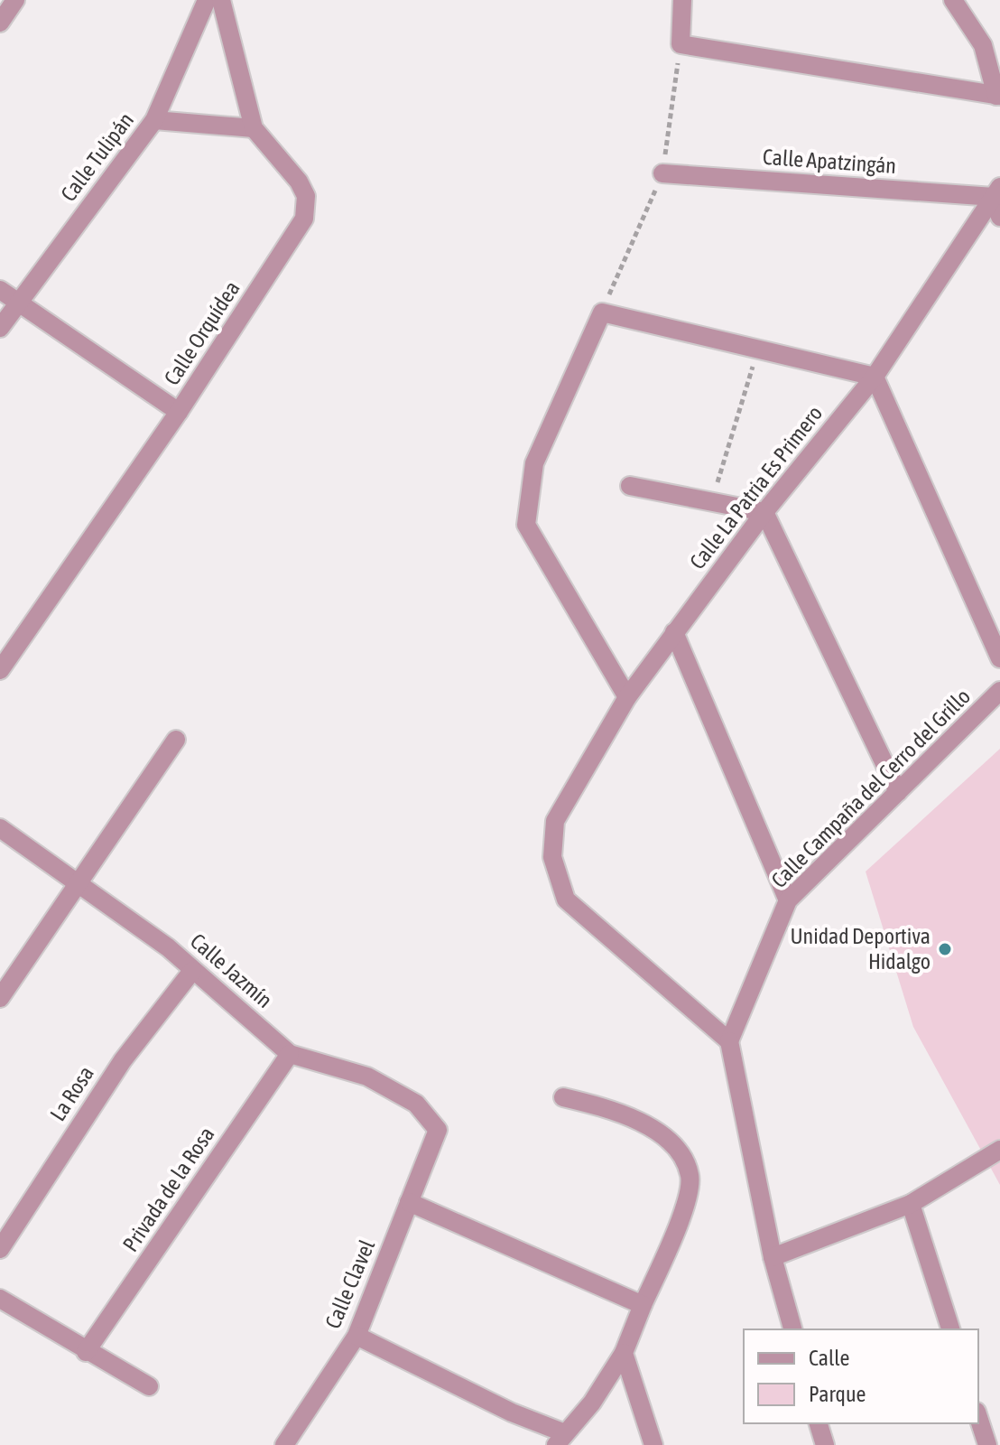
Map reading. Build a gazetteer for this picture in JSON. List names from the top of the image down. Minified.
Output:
{"streets":{"street":["Calle Tulipán","Calle Apatzingán","Calle Orquídea","Calle La Patria Es Primero","Calle Campaña del Cerro del Grillo","Calle Jazmín","La Rosa","Privada de la Rosa","Calle Clavel"]},"crossings":[["Calle Apatzingán","Calle La Patria Es Primero"],["Calle La Patria Es Primero","Calle Campaña del Cerro del Grillo"],["Calle Jazmín","La Rosa"],["Calle Jazmín","Privada de la Rosa"],["Calle Jazmín","Calle Clavel"]],"places":["Unidad Deportiva Hidalgo"],"legend":["Calle","Parque"]}
